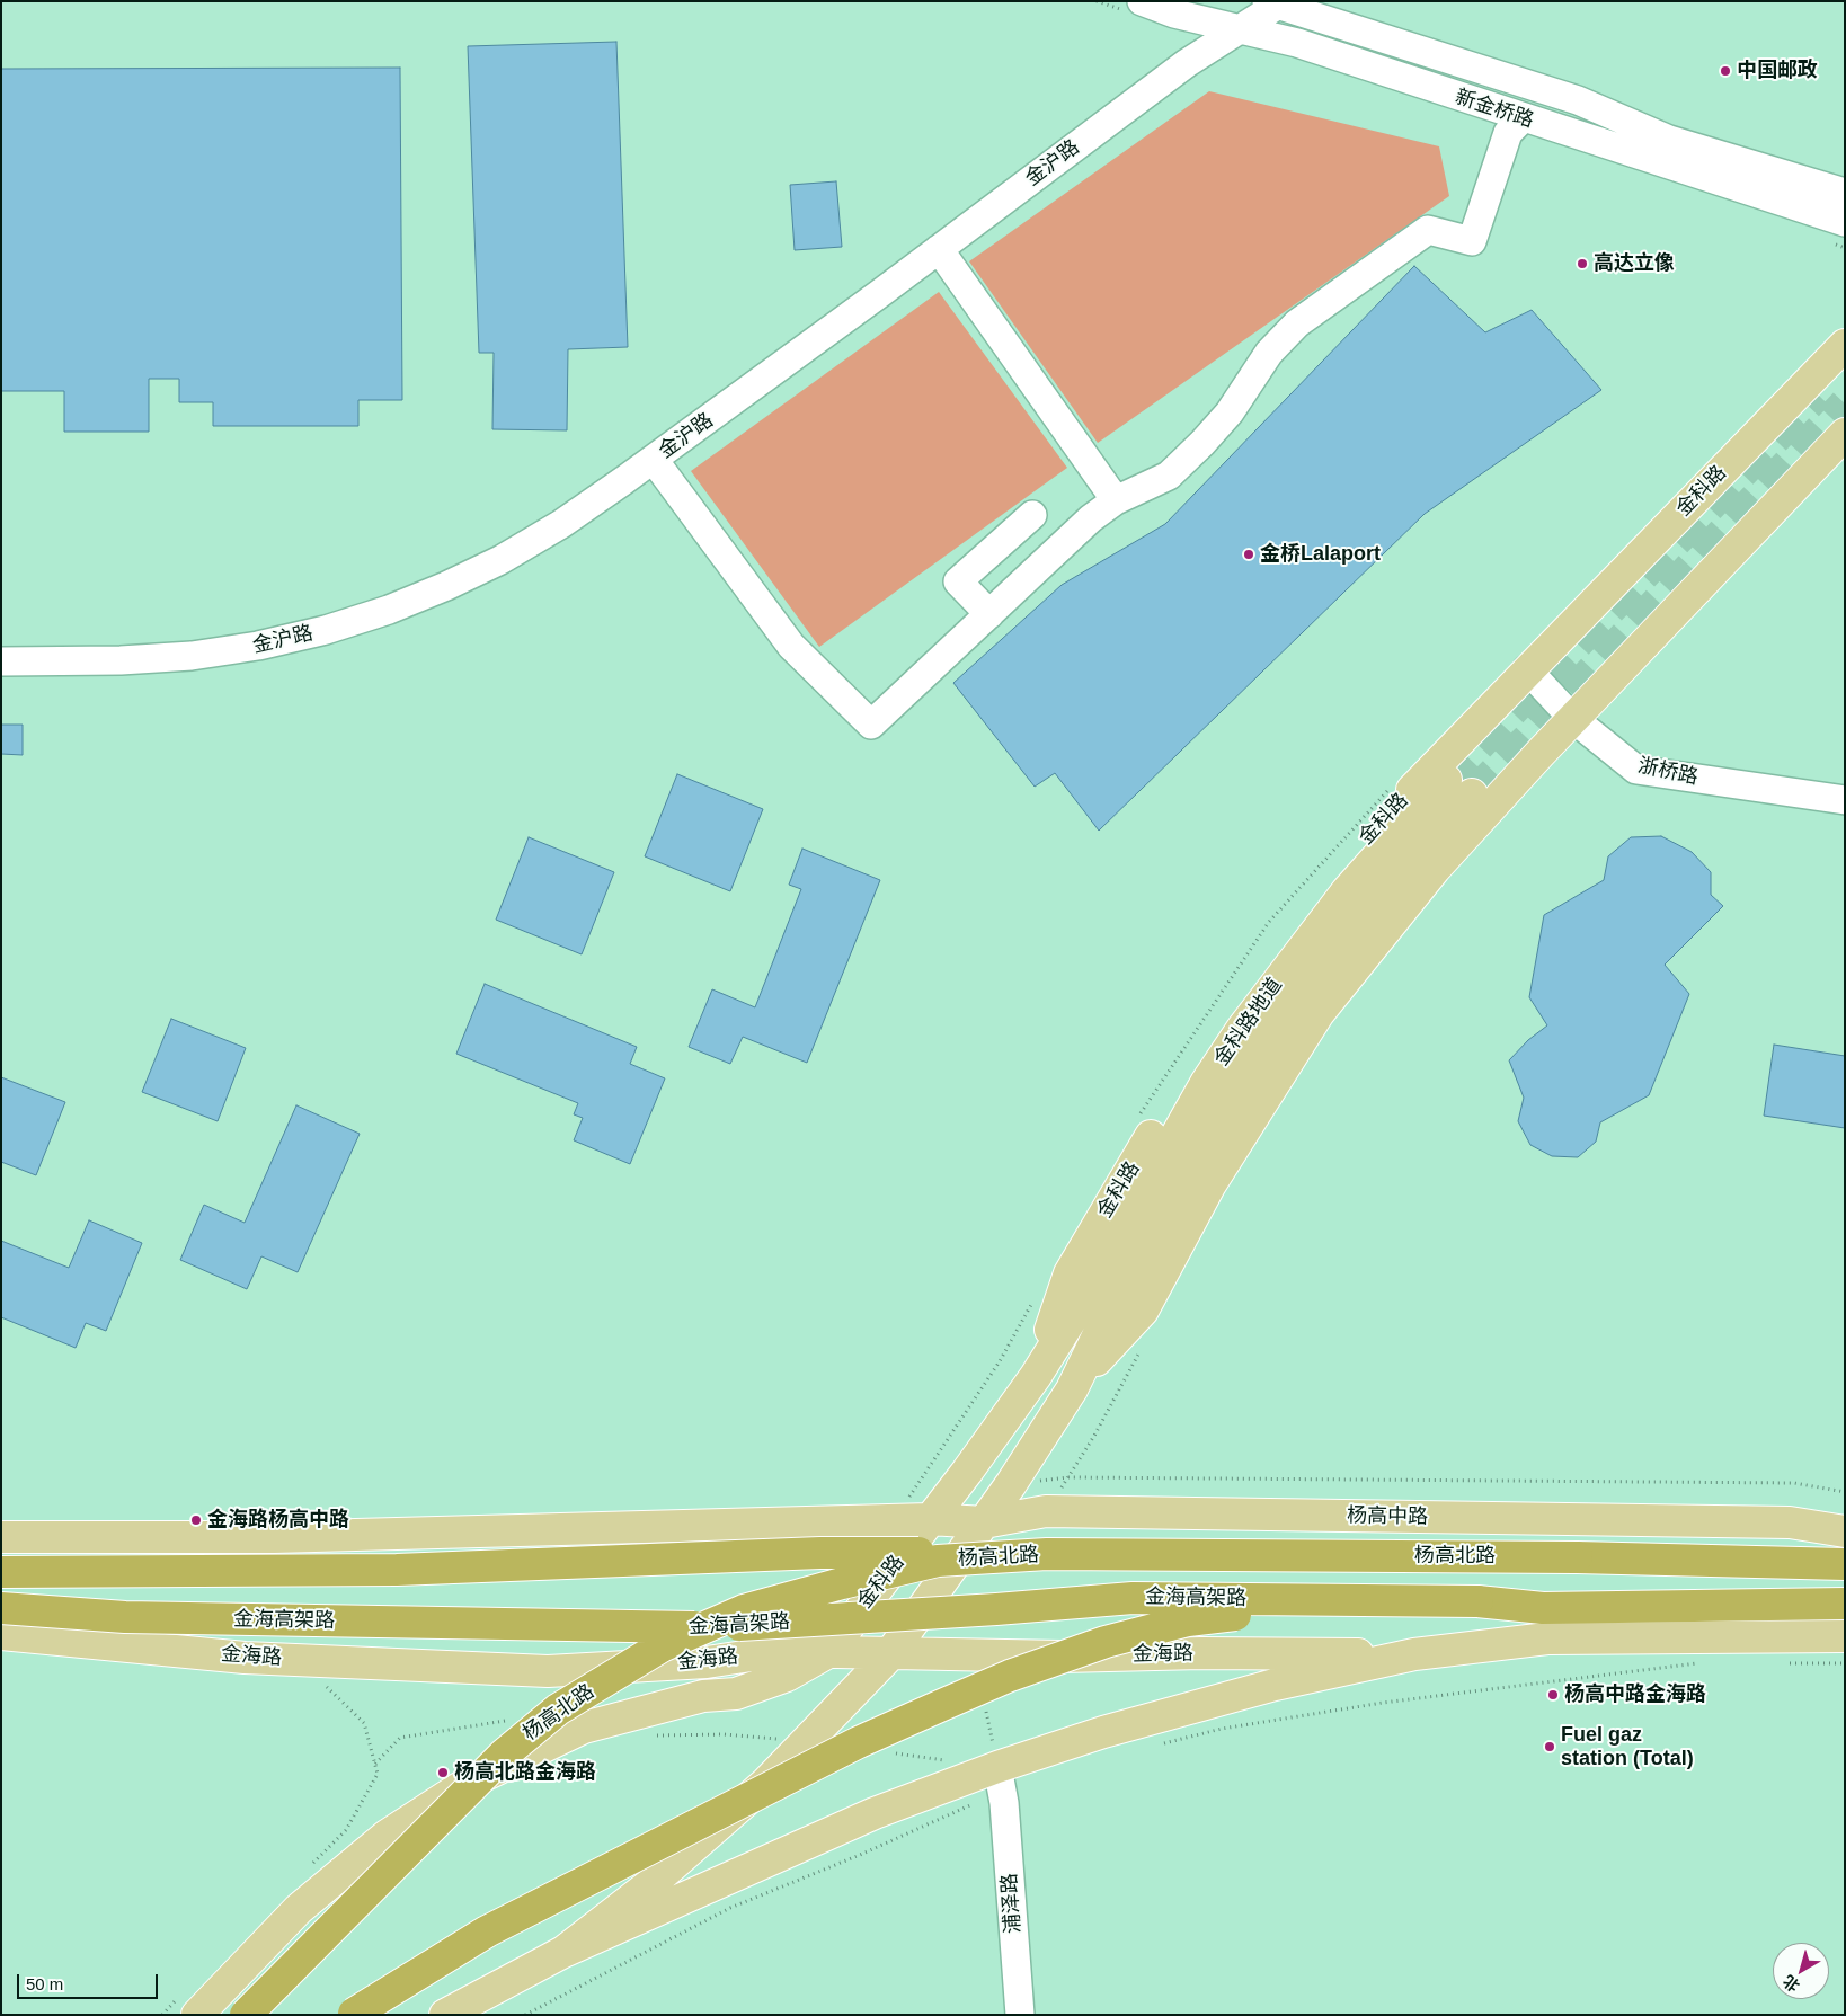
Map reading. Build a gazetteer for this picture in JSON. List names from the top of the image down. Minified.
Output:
{"streets":{"highway":["杨高北路","金海高架路"],"main road":["金科路","金科路地道","杨高中路","金海路"],"street":["新金桥路","金沪路","浙桥路","浦泽路"]},"crossings":[["新金桥路","金沪路"],["金科路","浙桥路"],["金科路","金科路地道"],["金科路","杨高中路"],["金科路","杨高北路"],["金科路","金海路"],["杨高北路","金海路"]],"places":["中国邮政","高达立像","金桥Lalaport","金海路杨高中路","杨高中路金海路","Fuel gaz station (Total)","杨高北路金海路"],"scale_bar":"50 m","north":"bottom left"}
